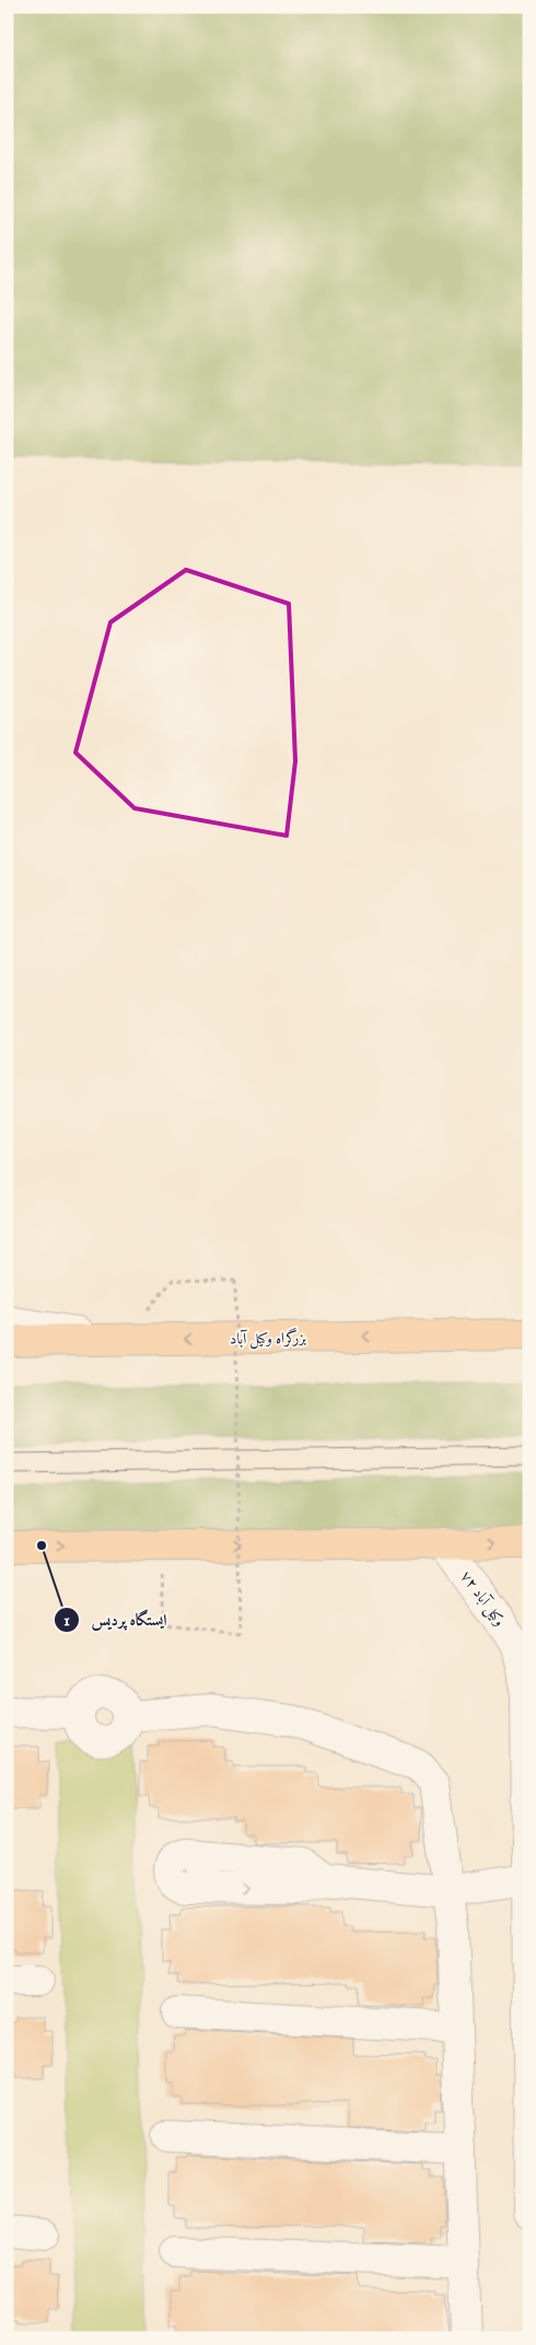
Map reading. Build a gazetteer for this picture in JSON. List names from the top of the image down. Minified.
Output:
{"streets":{"highway":["بزرگراه وکیل آباد"],"street":["۷۲ وکیل آباد"]},"places":["ایستگاه پردیس"]}
